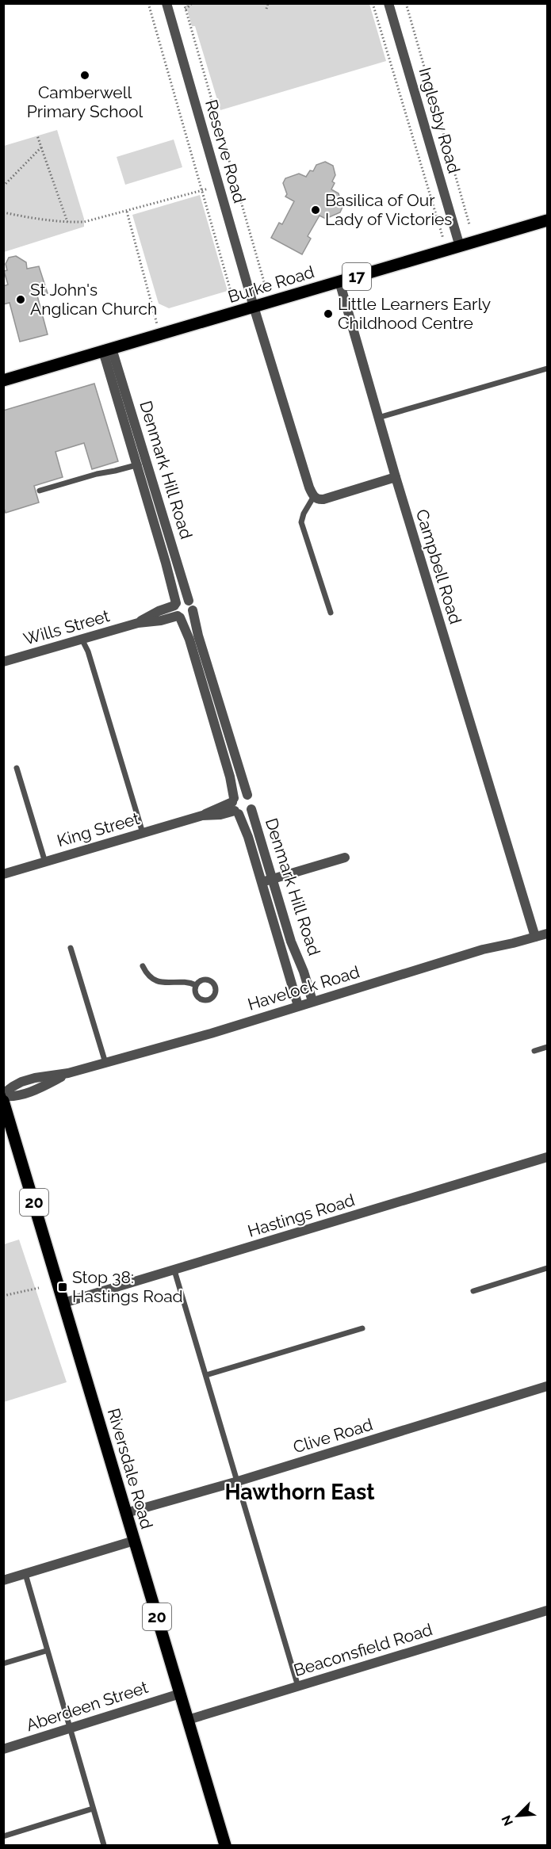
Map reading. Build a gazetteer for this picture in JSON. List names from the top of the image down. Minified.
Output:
{"streets":{"main road":["17","Burke Road","20","Riversdale Road"],"street":["Inglesby Road","Reserve Road","Denmark Hill Road","Campbell Road","Wills Street","King Street","Havelock Road","Hastings Road","Clive Road","Beaconsfield Road","Aberdeen Street"]},"crossings":[["Inglesby Road","Burke Road"],["Reserve Road","Burke Road"],["Burke Road","Denmark Hill Road"],["Burke Road","Campbell Road"],["Denmark Hill Road","Wills Street"],["Denmark Hill Road","King Street"],["Denmark Hill Road","Havelock Road"],["Campbell Road","Havelock Road"],["Hastings Road","Riversdale Road"],["Clive Road","Riversdale Road"],["Riversdale Road","Beaconsfield Road"],["Riversdale Road","Aberdeen Street"]],"districts":["Hawthorn East"],"places":{"other":["Camberwell Primary School","Basilica of Our Lady of Victories","St John's Anglican Church","Little Learners Early Childhood Centre"],"transit":["Stop 38: Hastings Road"]},"north":"bottom left"}
